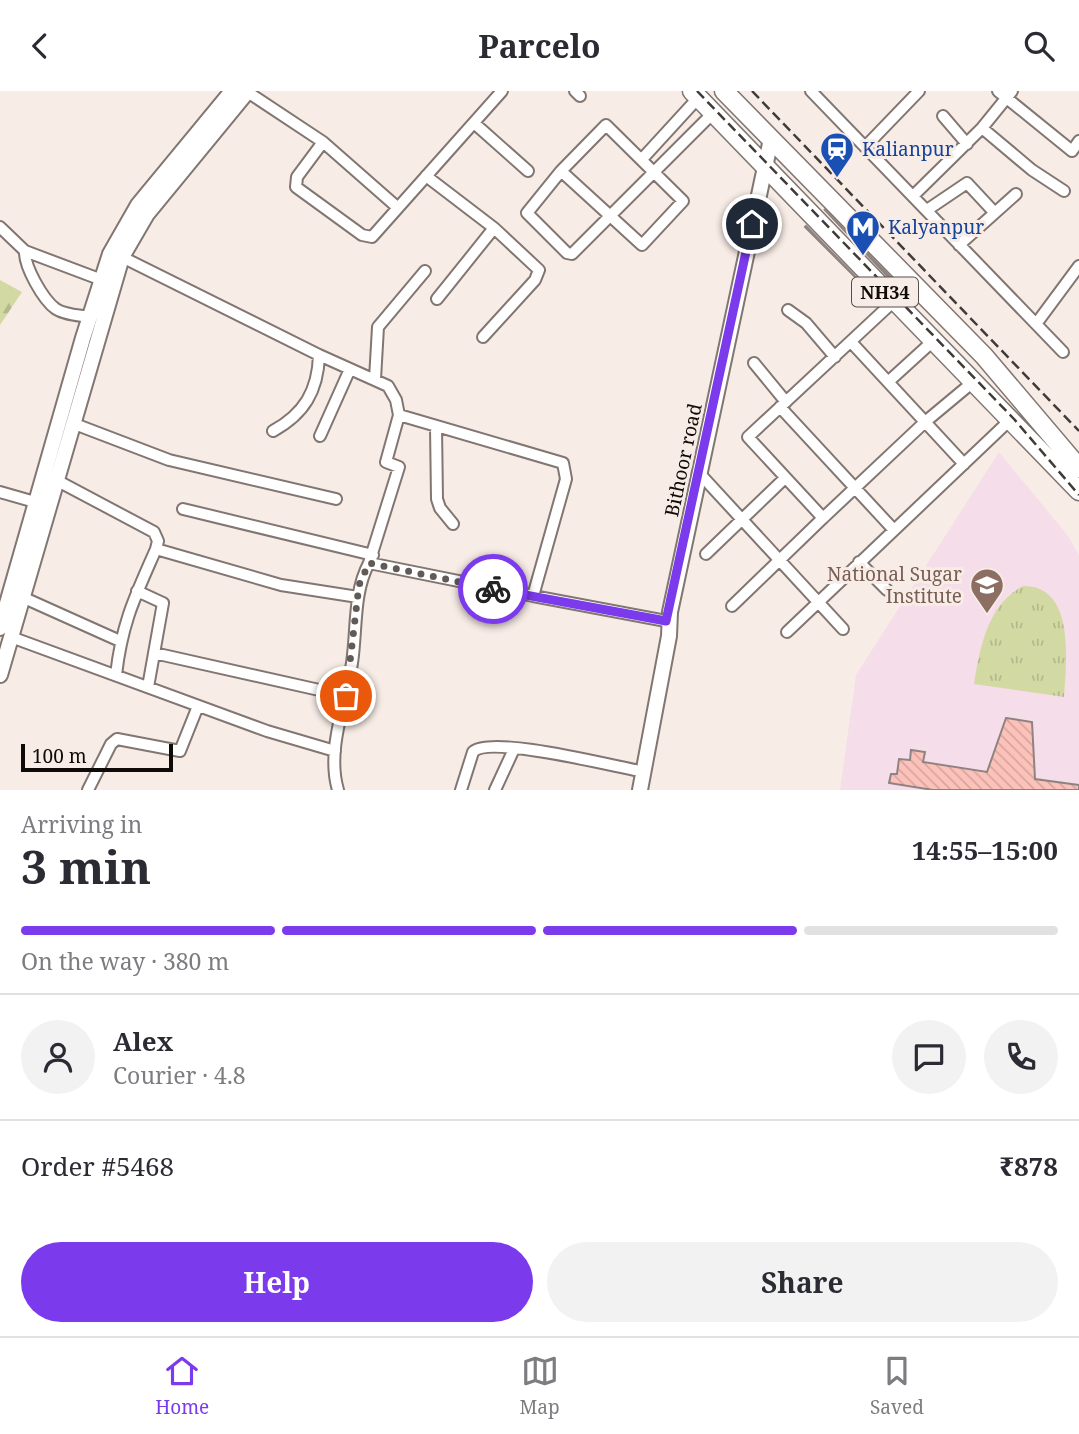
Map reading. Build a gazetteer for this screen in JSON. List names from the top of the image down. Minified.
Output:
{"streets":{"highway":["NH34"],"street":["Bithoor road"]},"crossings":[["NH34","Bithoor road"]],"places":{"station":["Kalianpur"],"metro station":["Kalyanpur"],"school or university":["National Sugar Institute"]},"scale_bar":"100 m","page":{"header":"Parcelo","scale":"100 m","heading":["3 min","Arriving in","14:55–15:00"],"panel":["Alex","Courier · 4.8","Order #5468","₹878"],"bar":"On the way · 380 m","buttons":["Help","Share"],"tabs":["Home","Map","Saved"]}}
